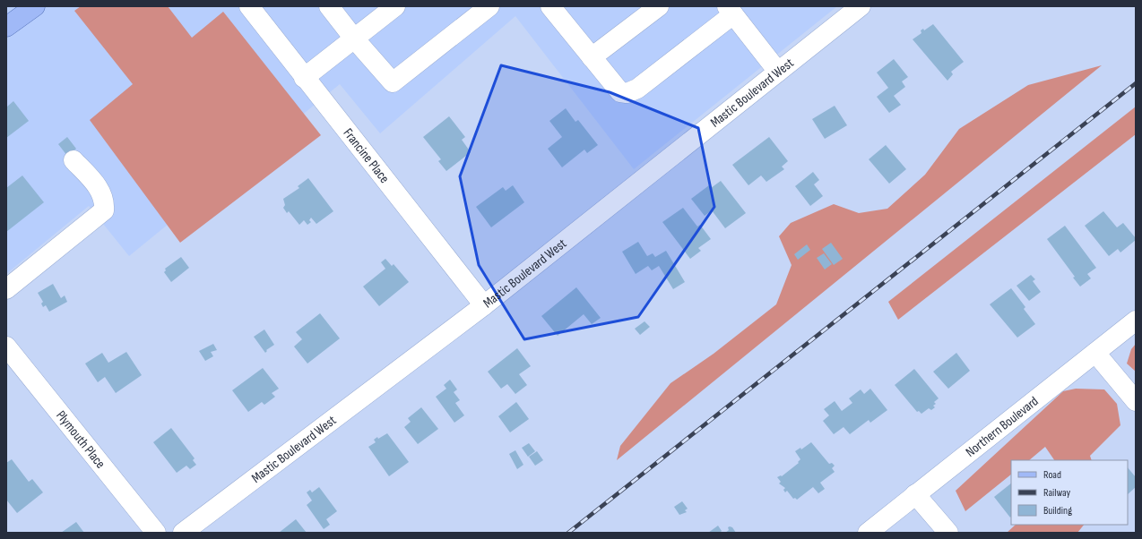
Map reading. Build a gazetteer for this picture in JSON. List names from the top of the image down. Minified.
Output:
{"streets":{"street":["Mastic Boulevard West","Francine Place","Northern Boulevard","Plymouth Place"]},"crossings":[["Mastic Boulevard West","Francine Place"]],"legend":["Road","Railway","Building"]}
